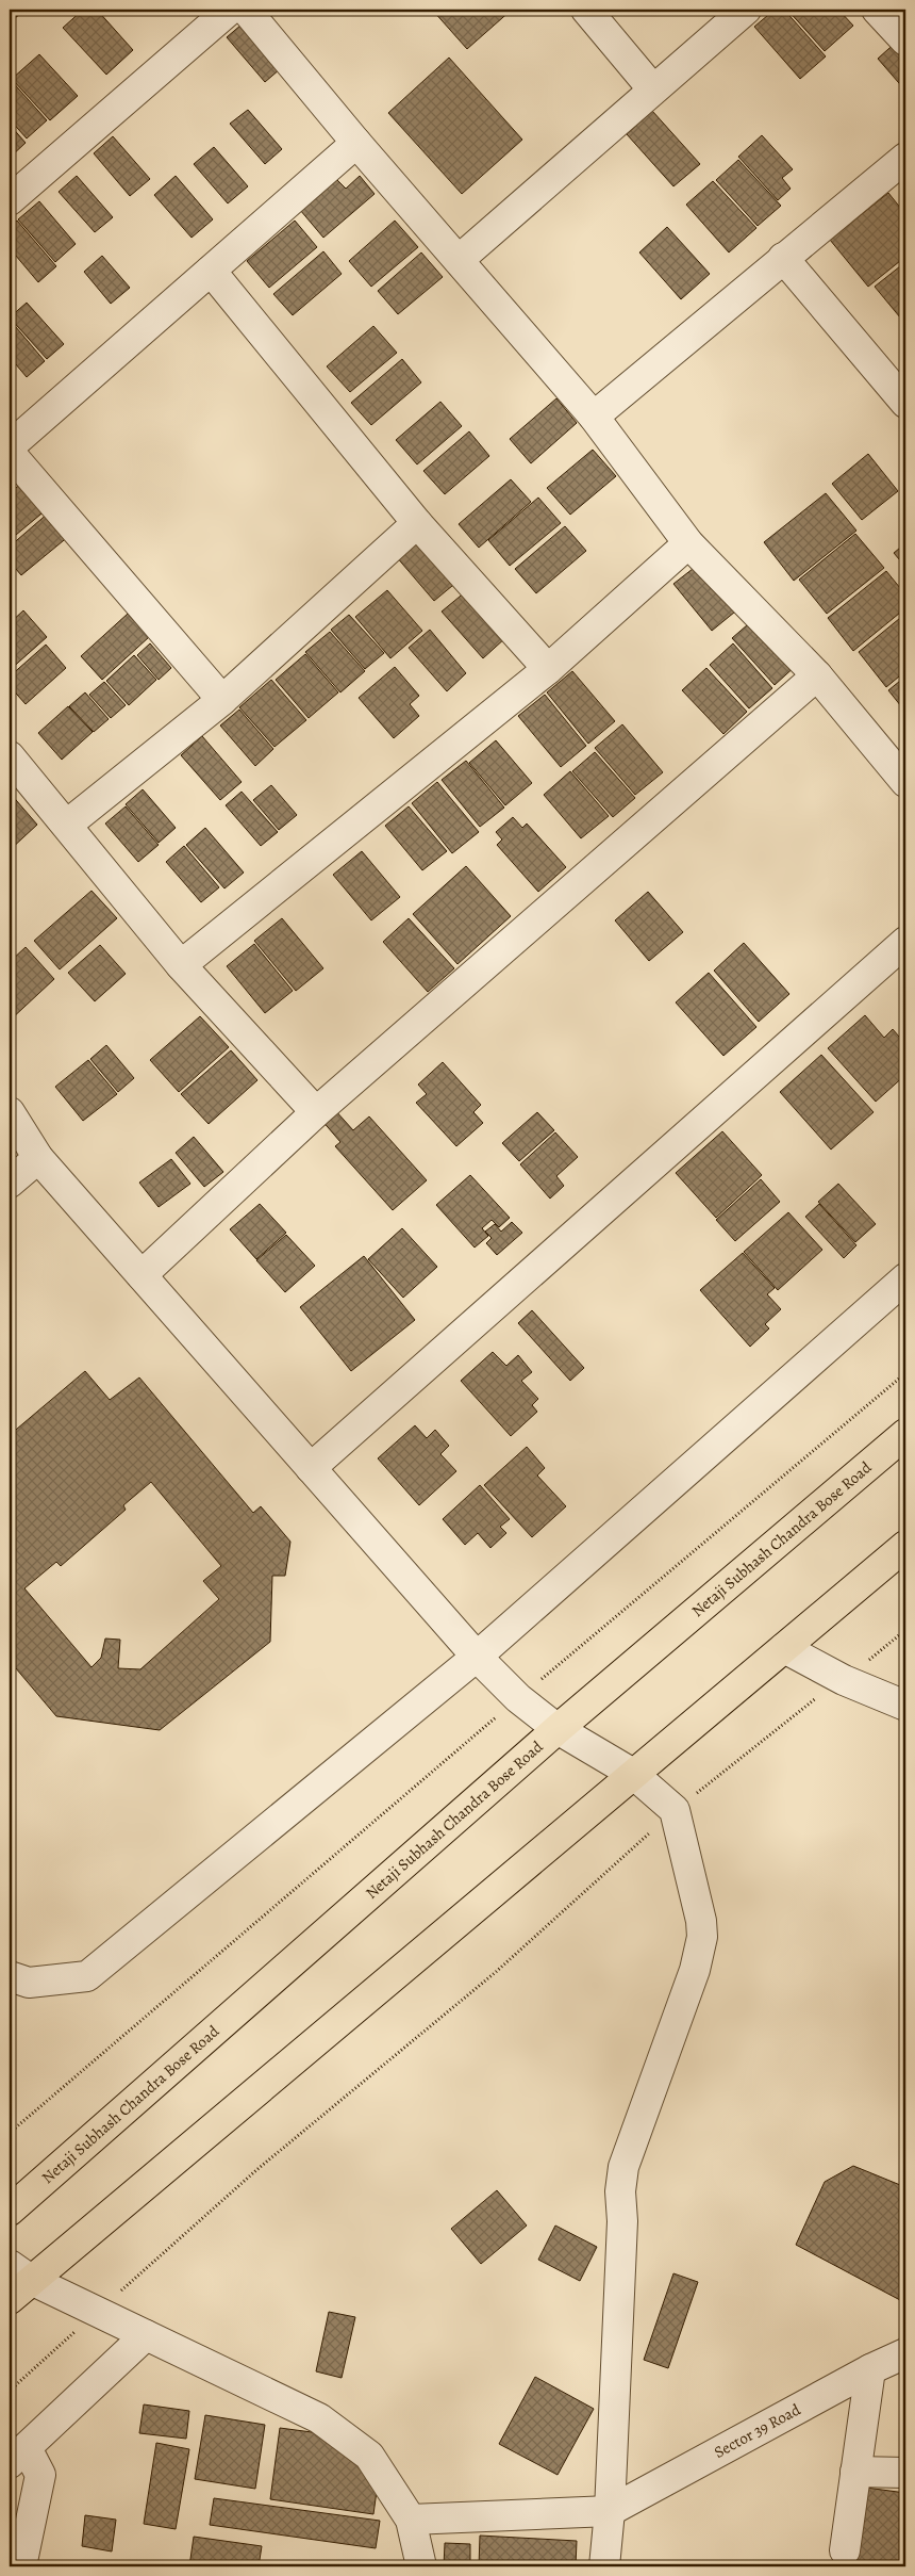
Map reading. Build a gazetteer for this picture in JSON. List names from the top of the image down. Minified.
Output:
{"streets":{"main road":["Netaji Subhash Chandra Bose Road"],"street":["Sector 39 Road"]}}
